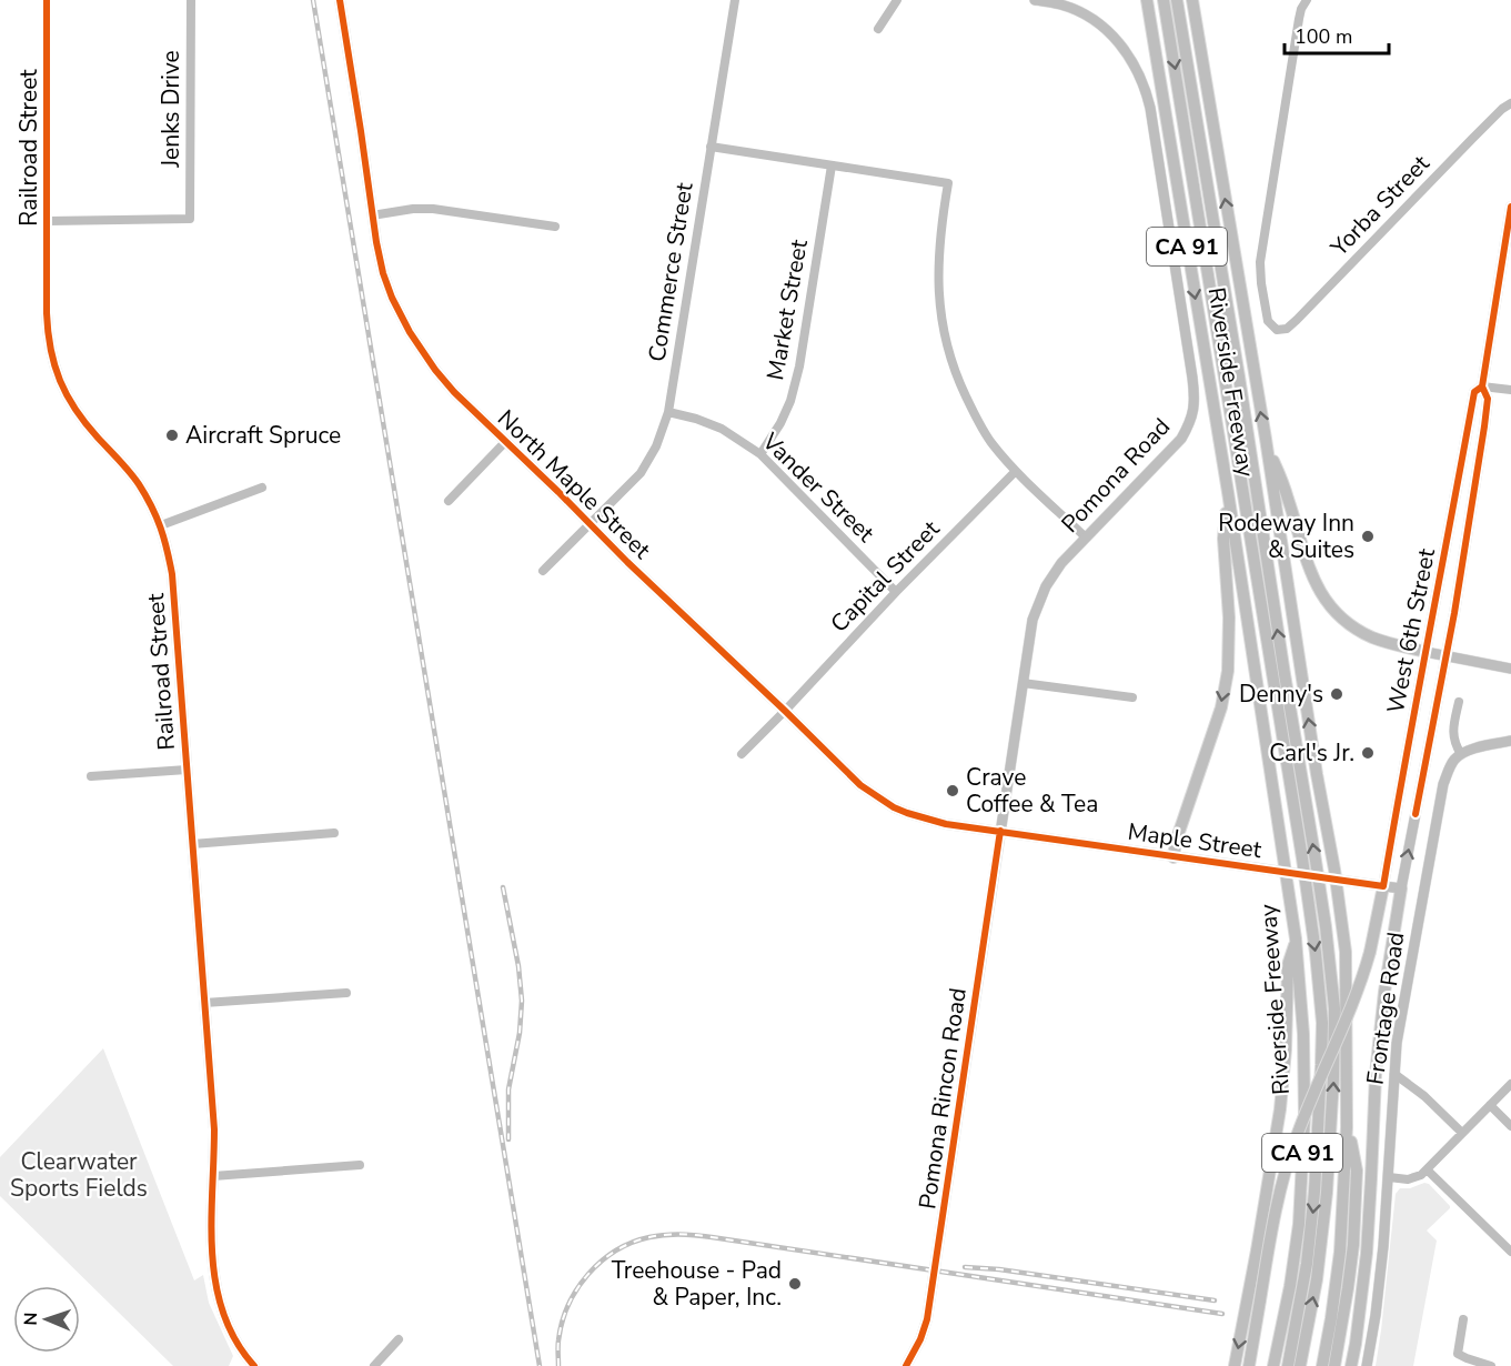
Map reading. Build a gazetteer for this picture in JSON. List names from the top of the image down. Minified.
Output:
{"streets":{"highway":["CA 91","Riverside Freeway"],"main road":["Railroad Street","Pomona Road","North Maple Street","West 6th Street","Maple Street","Frontage Road","Pomona Rincon Road"],"street":["Jenks Drive","Yorba Street","Commerce Street","Market Street","Vander Street","Capital Street"]},"crossings":[["Jenks Drive","Railroad Street"],["Commerce Street","North Maple Street"],["Commerce Street","Vander Street"],["Market Street","Vander Street"],["Pomona Road","North Maple Street"],["Pomona Road","Maple Street"],["Pomona Road","Pomona Rincon Road"],["North Maple Street","Capital Street"],["North Maple Street","Maple Street"],["North Maple Street","Pomona Rincon Road"],["Vander Street","Capital Street"],["West 6th Street","Maple Street"],["Maple Street","Pomona Rincon Road"]],"parks":["Clearwater Sports Fields"],"places":["Aircraft Spruce","Rodeway Inn & Suites","Denny's","Carl's Jr.","Crave Coffee & Tea","Treehouse - Pad & Paper, Inc."],"scale_bar":"100 m","north":"left"}
